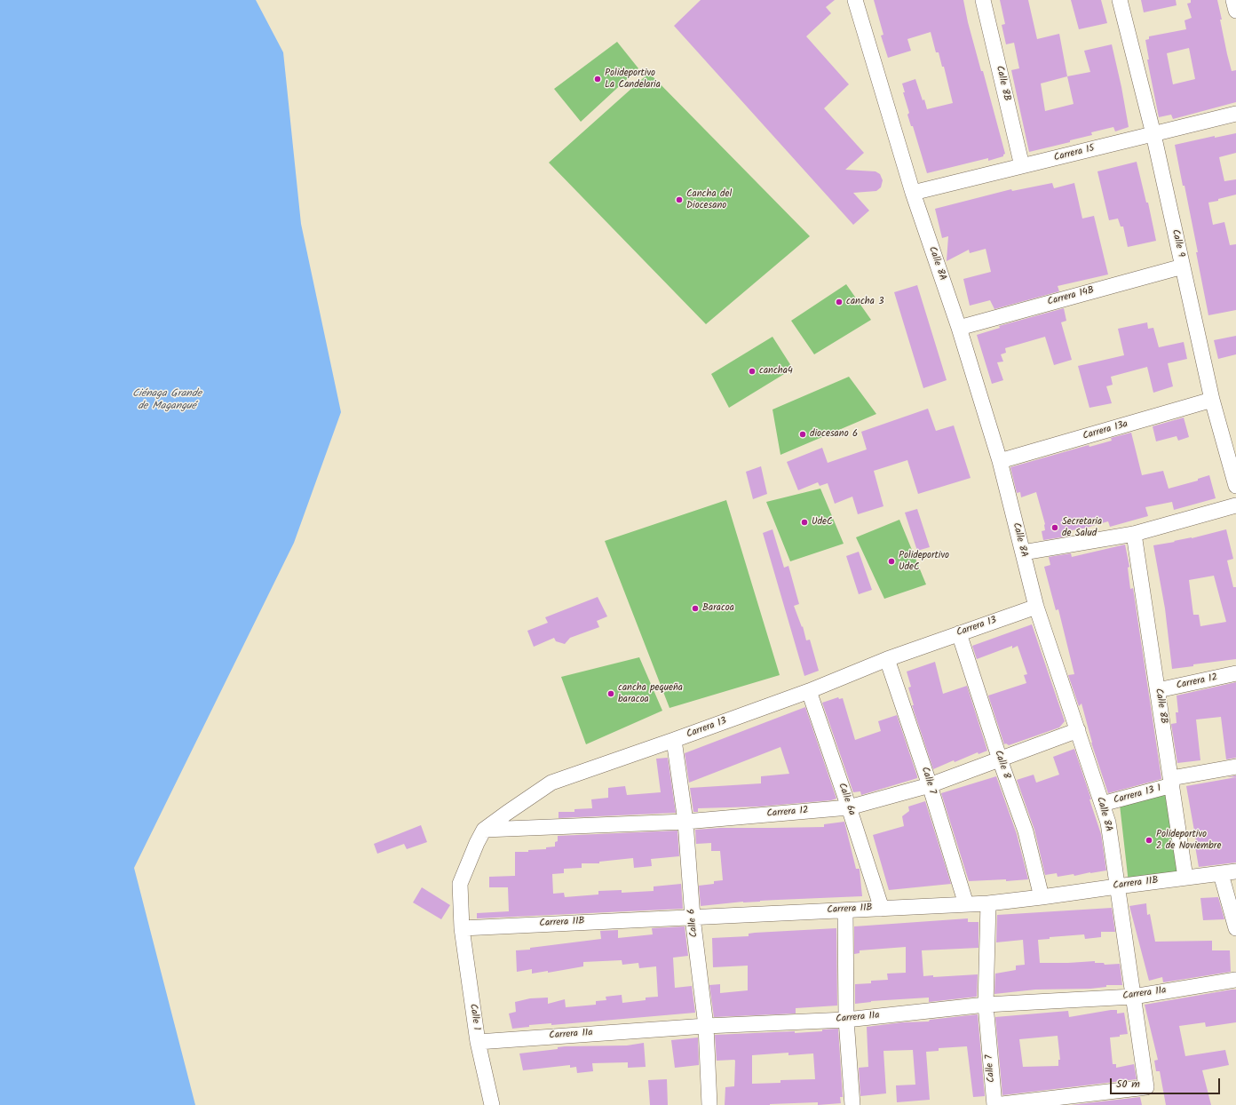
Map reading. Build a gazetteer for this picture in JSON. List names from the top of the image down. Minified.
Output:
{"streets":{"street":["Calle 8B","Carrera 15","Calle 9","Calle 8A","Carrera 14B","Carrera 13a","Carrera 13","Carrera 12","Calle 8","Calle 7","Carrera 13 1","Calle 6a","Carrera 11B","Calle 6","Carrera 11a","Calle 1"]},"crossings":[["Calle 8B","Carrera 15"],["Calle 8B","Carrera 12"],["Calle 8B","Carrera 13 1"],["Calle 8B","Carrera 11B"],["Carrera 15","Calle 9"],["Carrera 15","Calle 8A"],["Calle 9","Carrera 14B"],["Calle 9","Carrera 13a"],["Calle 8A","Carrera 14B"],["Calle 8A","Carrera 13a"],["Calle 8A","Carrera 13"],["Calle 8A","Carrera 12"],["Calle 8A","Calle 7"],["Calle 8A","Carrera 13 1"],["Calle 8A","Carrera 11B"],["Calle 8A","Carrera 11a"],["Carrera 13","Carrera 12"],["Carrera 13","Calle 8"],["Carrera 13","Calle 7"],["Carrera 13","Calle 6a"],["Carrera 13","Carrera 11B"],["Carrera 13","Calle 6"],["Carrera 13","Calle 1"],["Carrera 12","Calle 8"],["Carrera 12","Calle 7"],["Carrera 12","Calle 6a"],["Carrera 12","Calle 6"],["Calle 8","Carrera 11B"],["Calle 7","Carrera 11B"],["Calle 7","Carrera 11a"],["Calle 6a","Carrera 11B"],["Carrera 11B","Calle 6"],["Carrera 11B","Calle 1"],["Calle 6","Carrera 11a"],["Carrera 11a","Calle 1"]],"water":["Ciénaga Grande de Magangué"],"places":["Polideportivo La Candelaria","Cancha del Diocesano","cancha 3","cancha4","diocesano 6","UdeC","Secretaria de Salud","Polideportivo UdeC","Baracoa","cancha pequeña baracoa","Polideportivo 2 de Noviembre"],"scale_bar":"50 m"}
